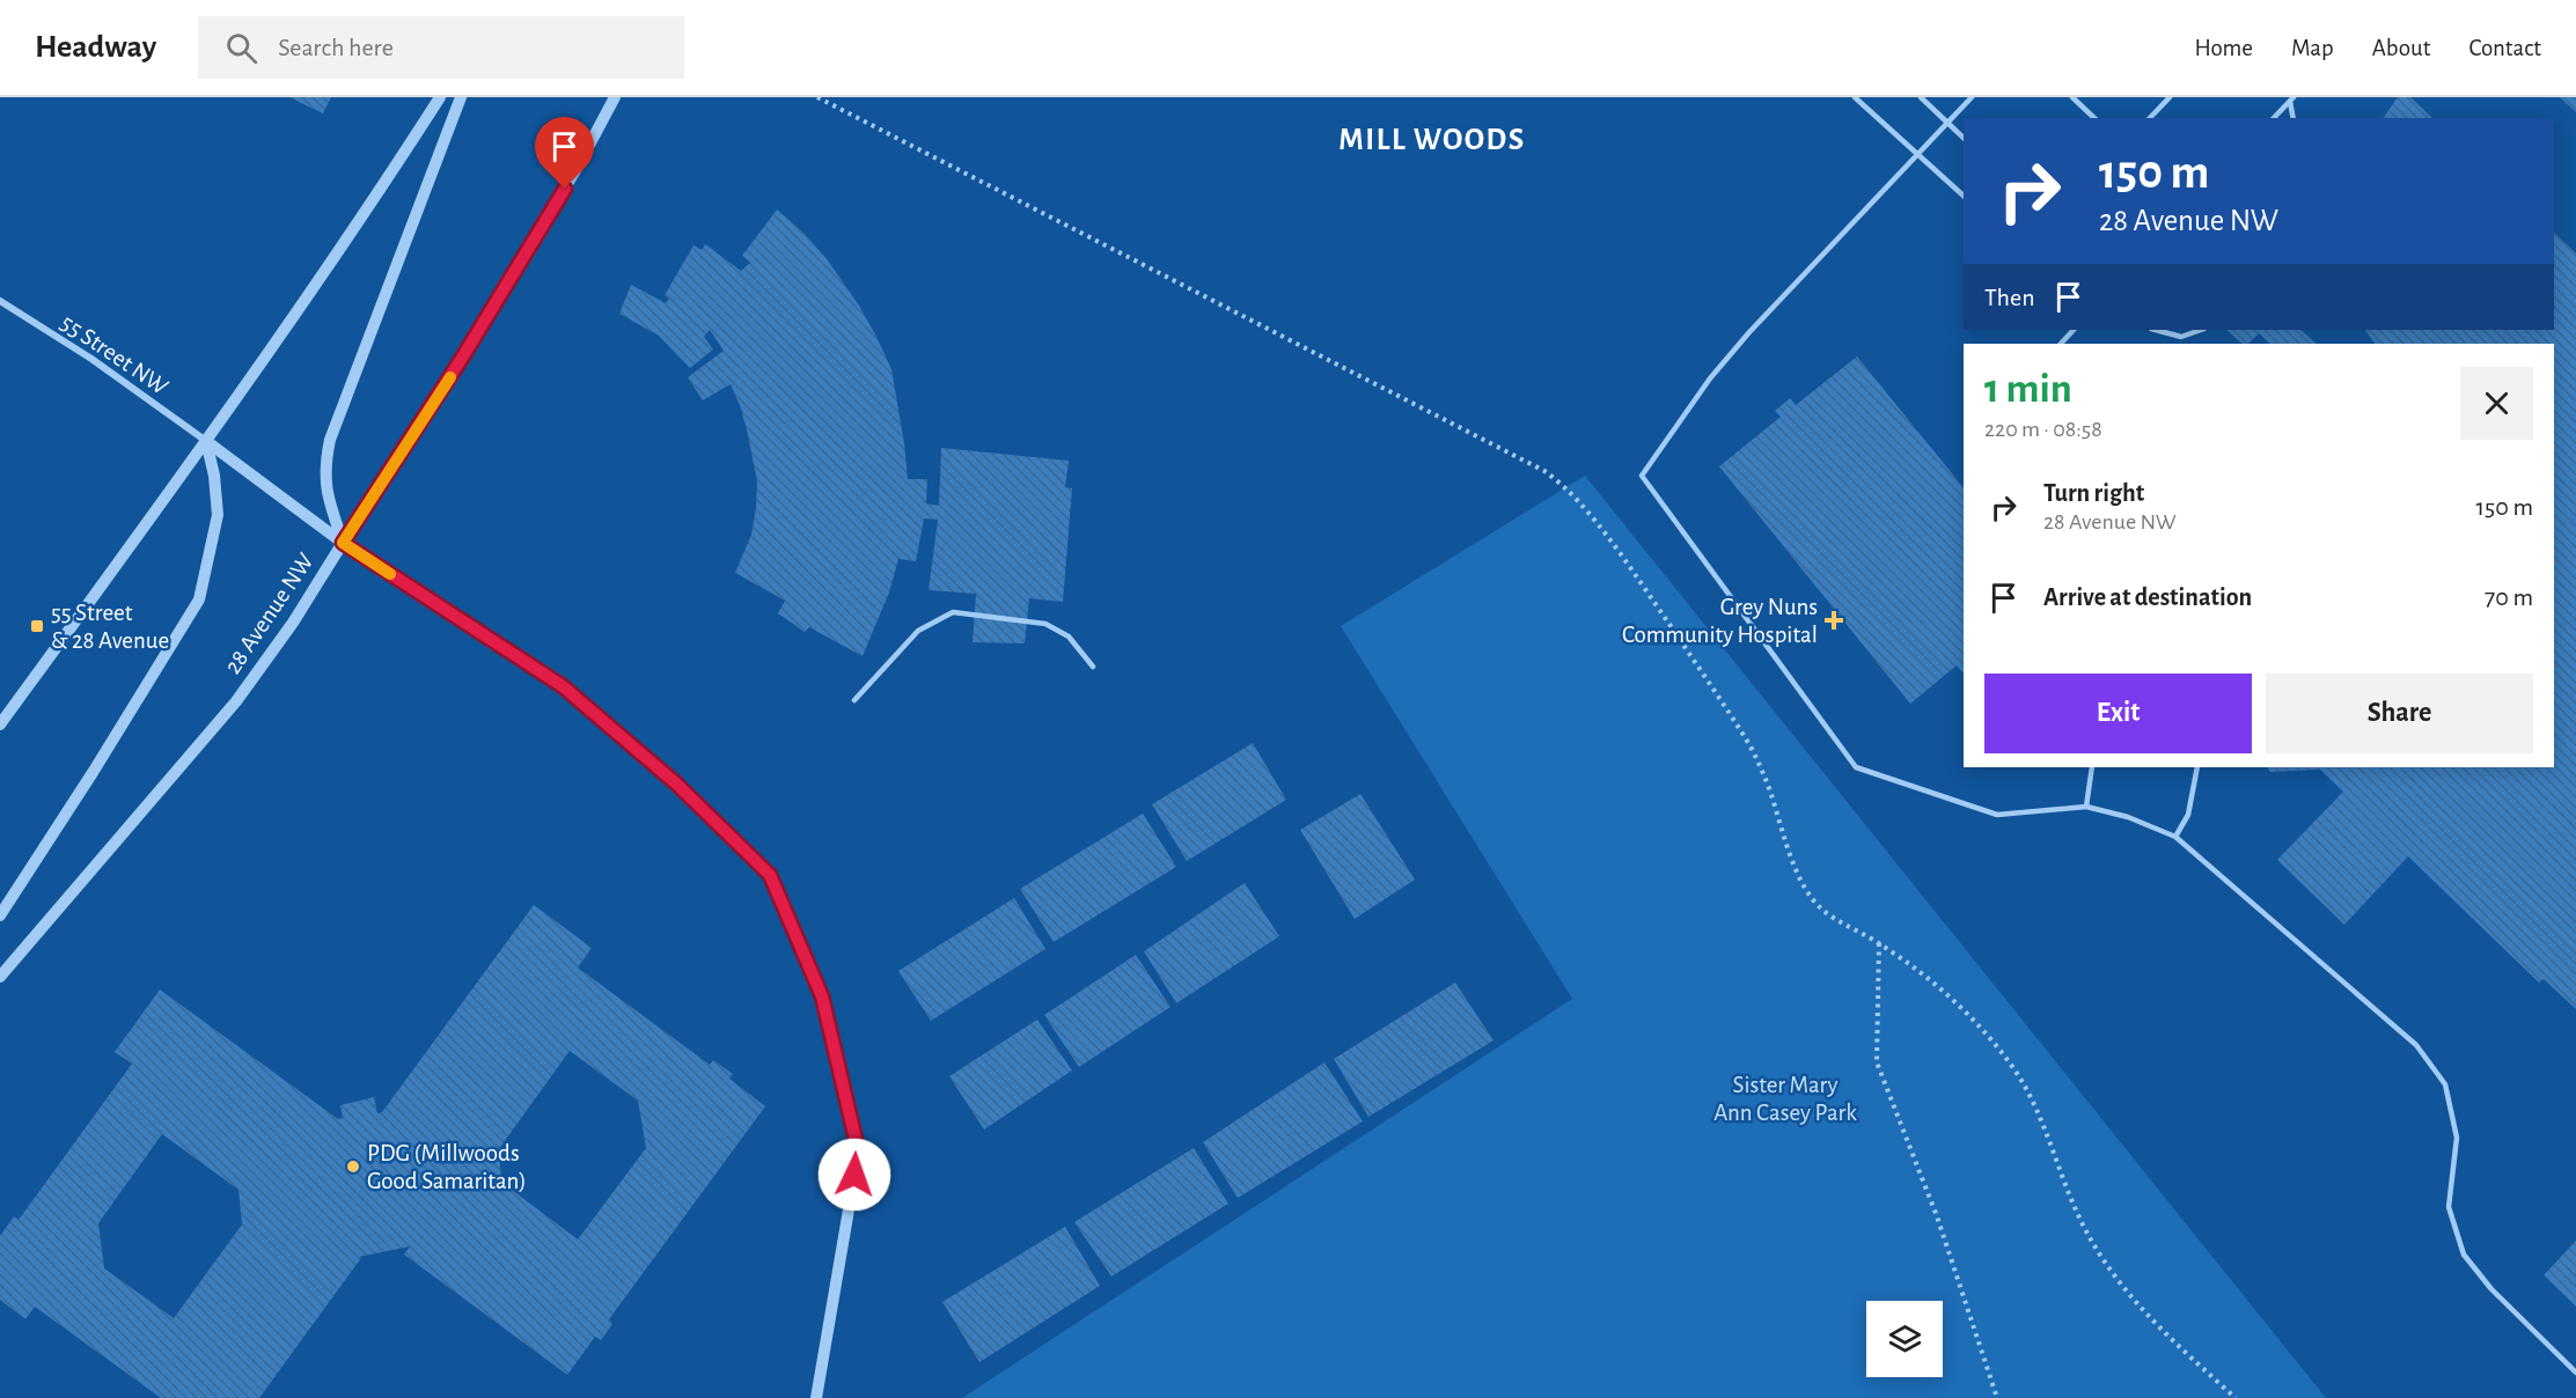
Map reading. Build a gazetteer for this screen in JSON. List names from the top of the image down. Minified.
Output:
{"streets":{"street":["55 Street NW","28 Avenue NW"]},"districts":["MILL WOODS"],"parks":["Sister Mary Ann Casey Park"],"places":{"health":["Grey Nuns Community Hospital"],"transit":["55 Street & 28 Avenue"],"other":["PDG (Millwoods Good Samaritan)"]},"page":{"header":"Headway","search":"Search here","nav":["Home","Map","About","Contact"],"turn":["150 m","28 Avenue NW"],"then":"Then","heading":["1 min","220 m · 08:58"],"list":[{"name":"Turn right","note":"28 Avenue NW","value":"150 m"},{"name":"Arrive at destination","value":"70 m"}],"buttons":["Exit","Share"]}}
